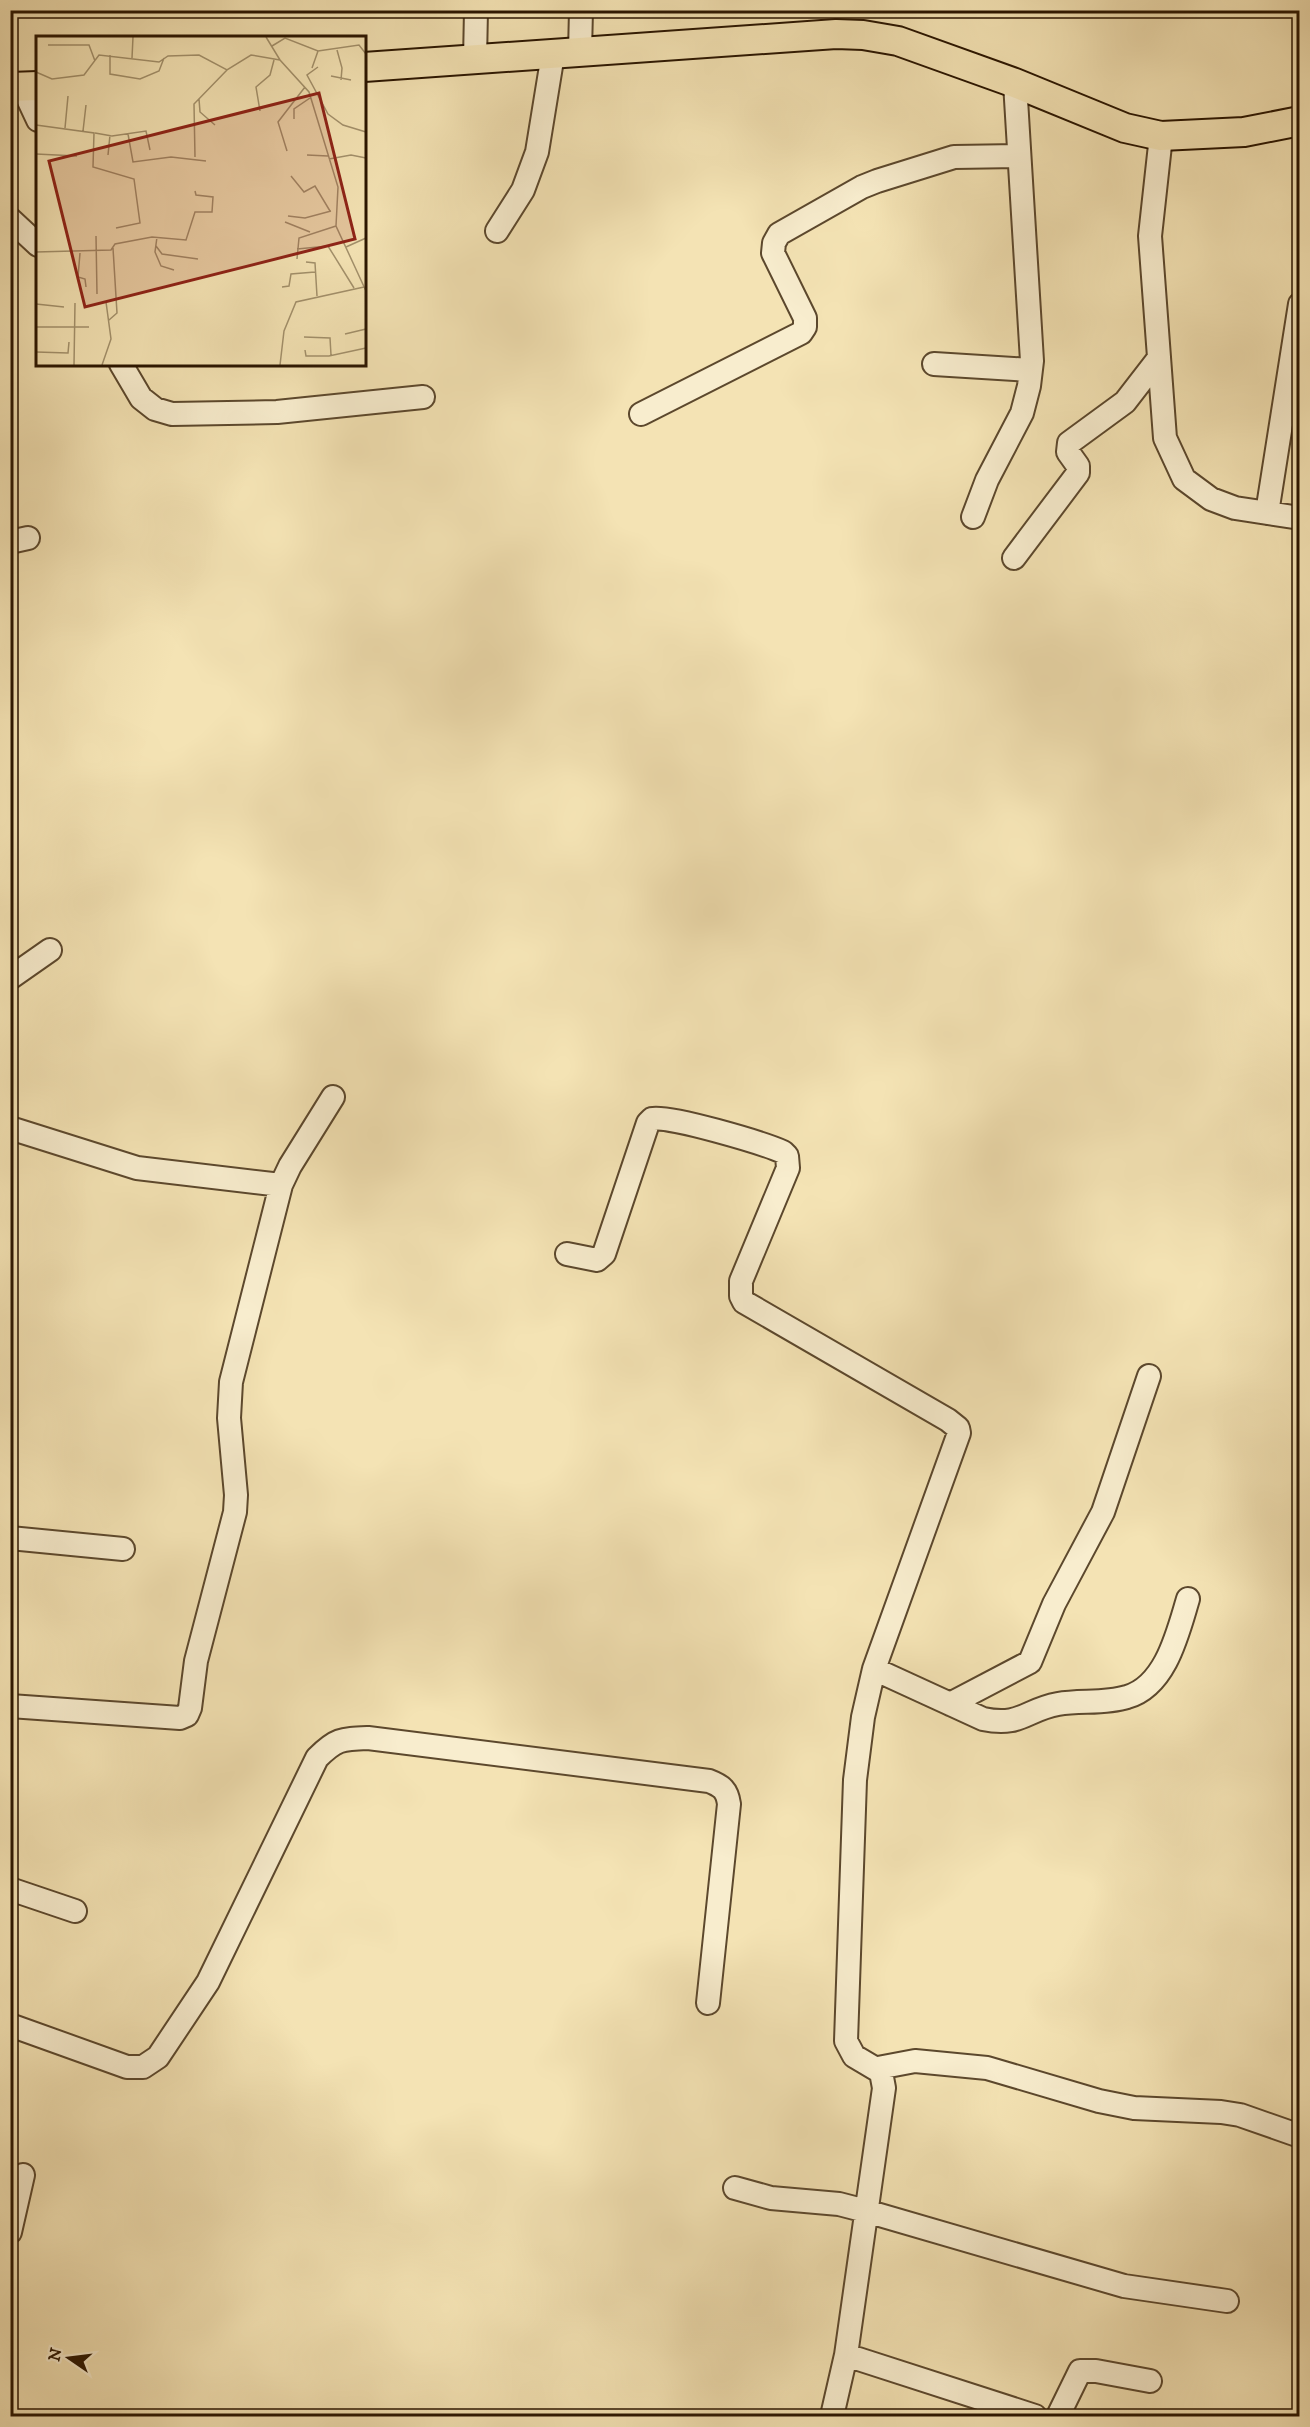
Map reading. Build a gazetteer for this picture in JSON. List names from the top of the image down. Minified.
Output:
{"north":"left"}
